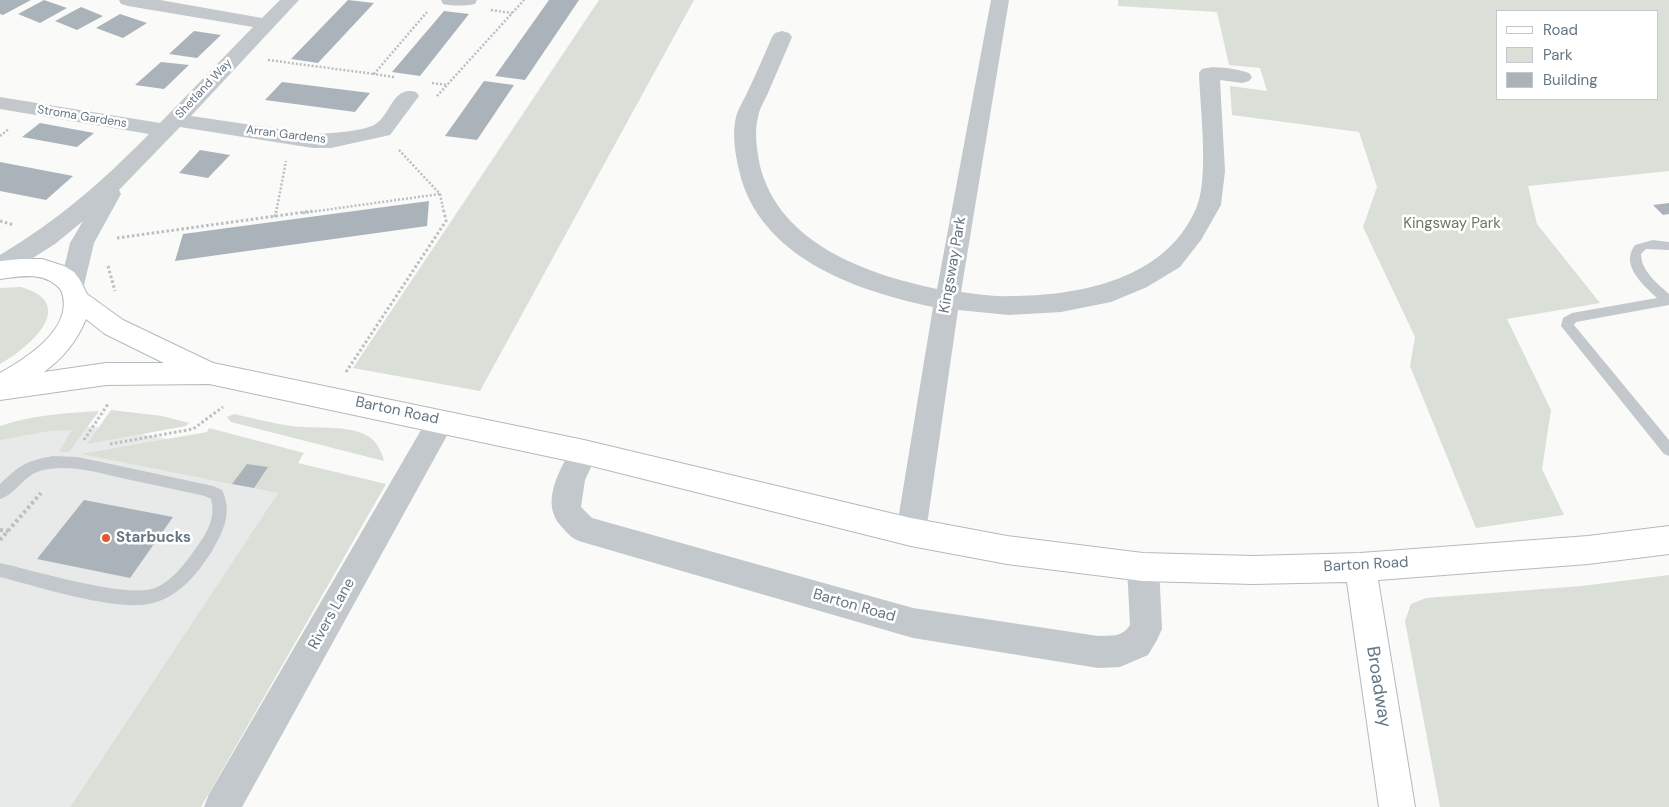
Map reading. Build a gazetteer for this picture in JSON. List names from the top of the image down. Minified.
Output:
{"streets":{"main road":["Barton Road","Broadway"],"street":["Shetland Way","Stroma Gardens","Arran Gardens","Kingsway Park","Rivers Lane"]},"crossings":[["Shetland Way","Stroma Gardens"],["Shetland Way","Arran Gardens"],["Shetland Way","Barton Road"],["Stroma Gardens","Arran Gardens"],["Kingsway Park","Barton Road"],["Barton Road","Rivers Lane"],["Barton Road","Broadway"]],"parks":["Kingsway Park"],"places":["Starbucks"],"legend":["Road","Park","Building"]}
